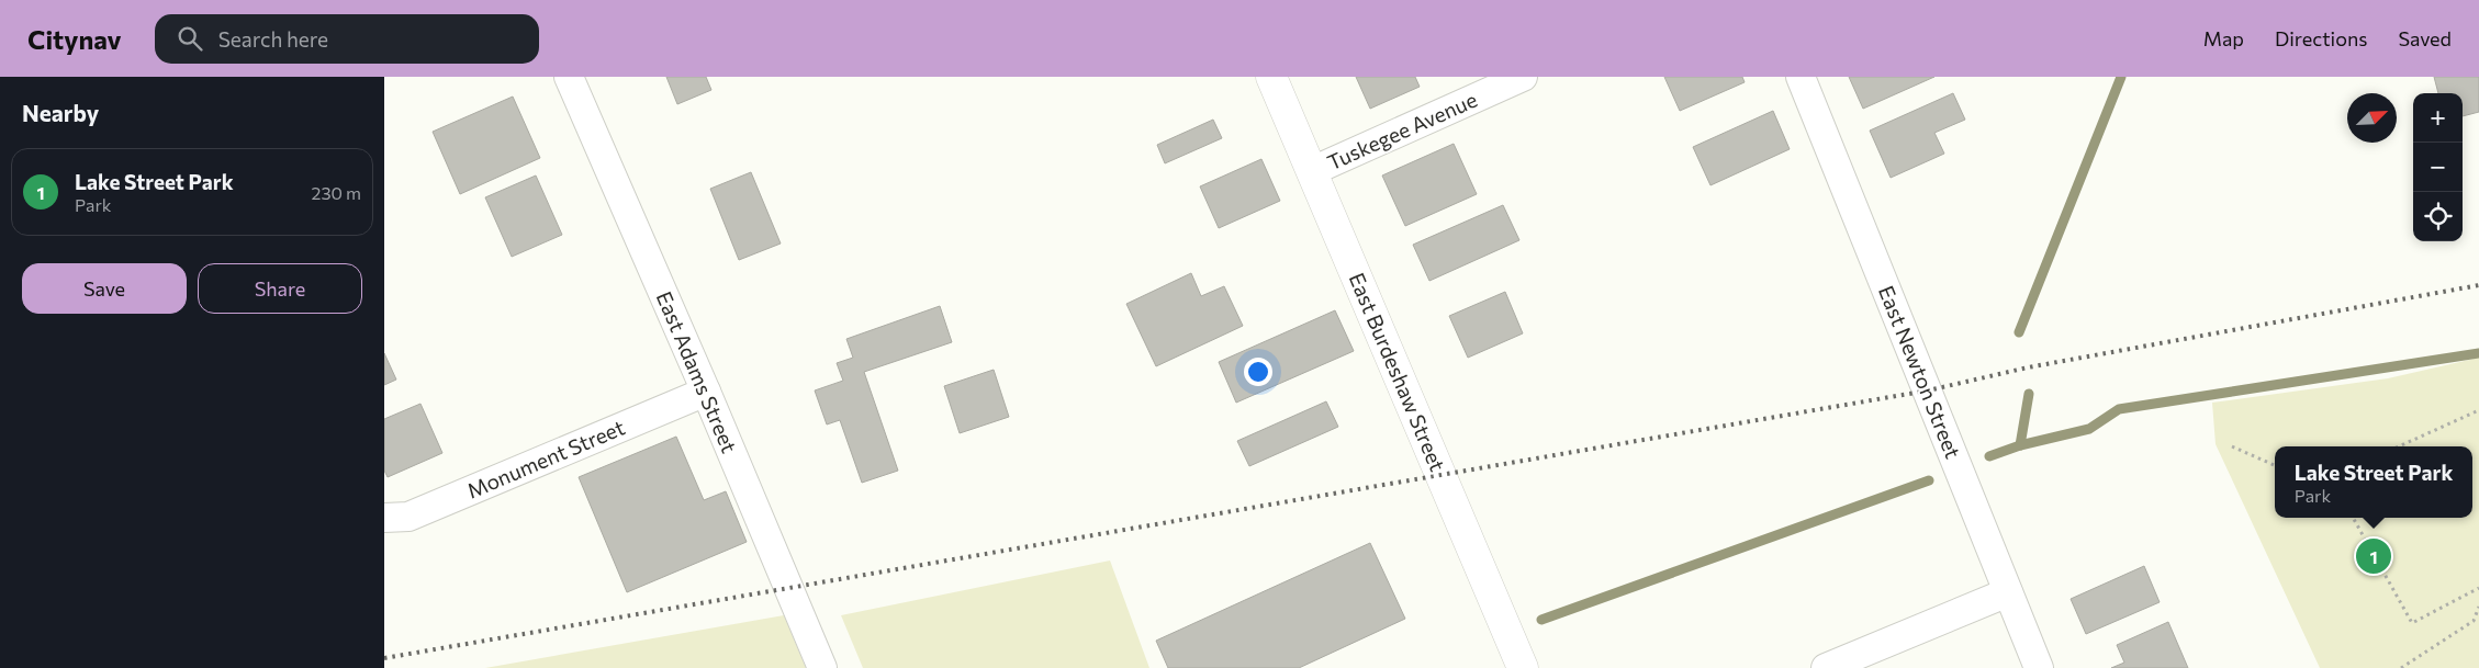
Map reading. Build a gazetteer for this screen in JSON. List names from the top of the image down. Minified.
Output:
{"streets":{"street":["Tuskegee Avenue","East Adams Street","East Burdeshaw Street","East Newton Street","Monument Street"]},"crossings":[["Tuskegee Avenue","East Burdeshaw Street"],["East Adams Street","Monument Street"]],"north":"top right","page":{"header":"Citynav","search":"Search here","nav":["Map","Directions","Saved"],"heading":"Nearby","map_buttons":["+","−"],"list":[{"mark":"1","name":"Lake Street Park","note":"Park","value":"230 m"}],"buttons":["Save","Share"],"popup":["Lake Street Park","Park"],"pins":"1"}}
